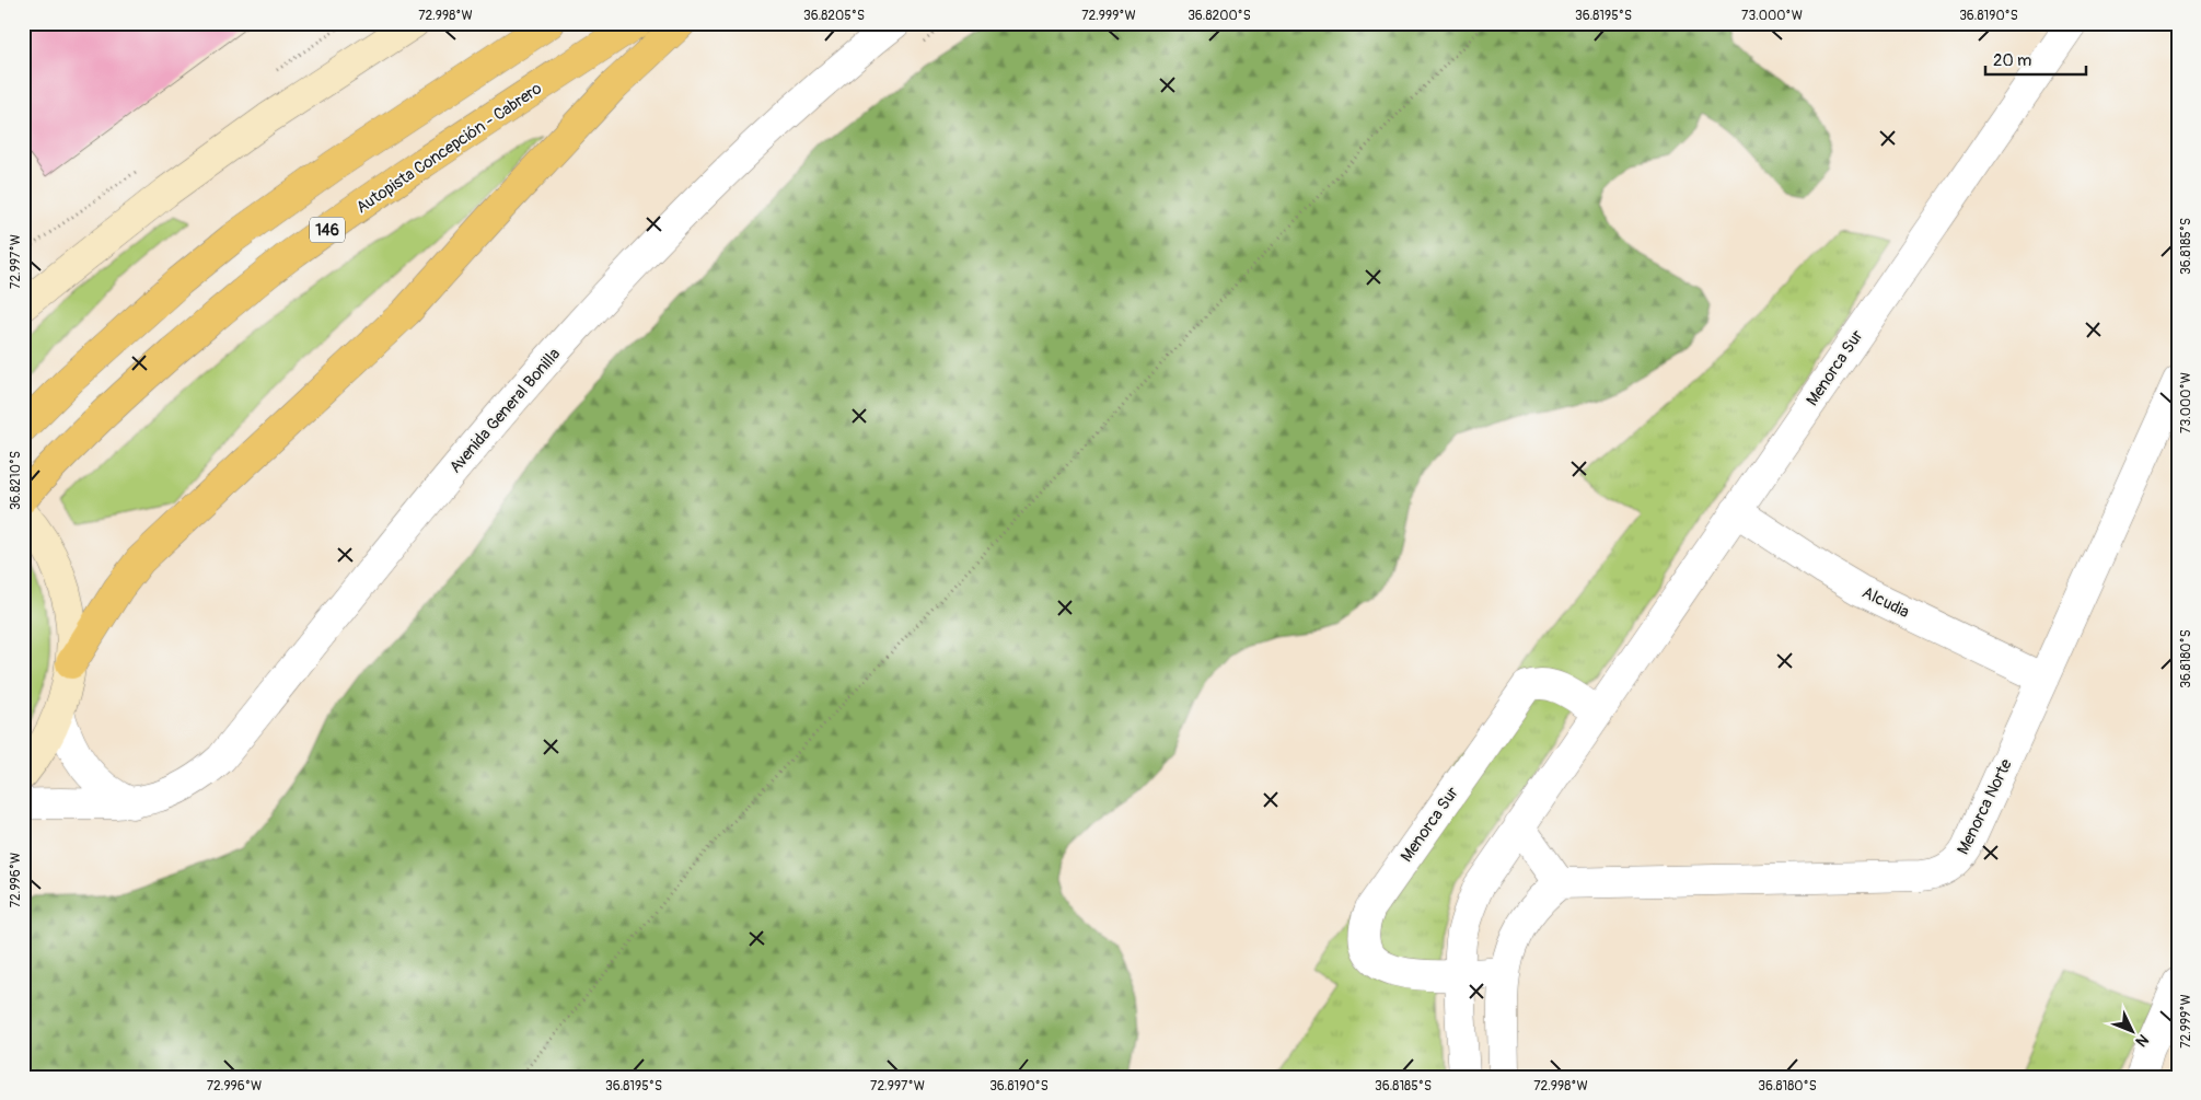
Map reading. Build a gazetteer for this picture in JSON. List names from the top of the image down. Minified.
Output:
{"streets":{"highway":["Autopista Concepción - Cabrero","146"],"street":["Menorca Sur","Avenida General Bonilla","Alcudia","Menorca Norte"]},"crossings":[["Menorca Sur","Alcudia"],["Alcudia","Menorca Norte"]],"scale_bar":"20 m","north":"bottom right","coordinates":["72.998°W","36.8205°S","72.999°W","36.8200°S","36.8195°S","73.000°W","36.8190°S","36.8185°S","72.997°W","36.8210°S","36.8180°S","72.996°W"]}
